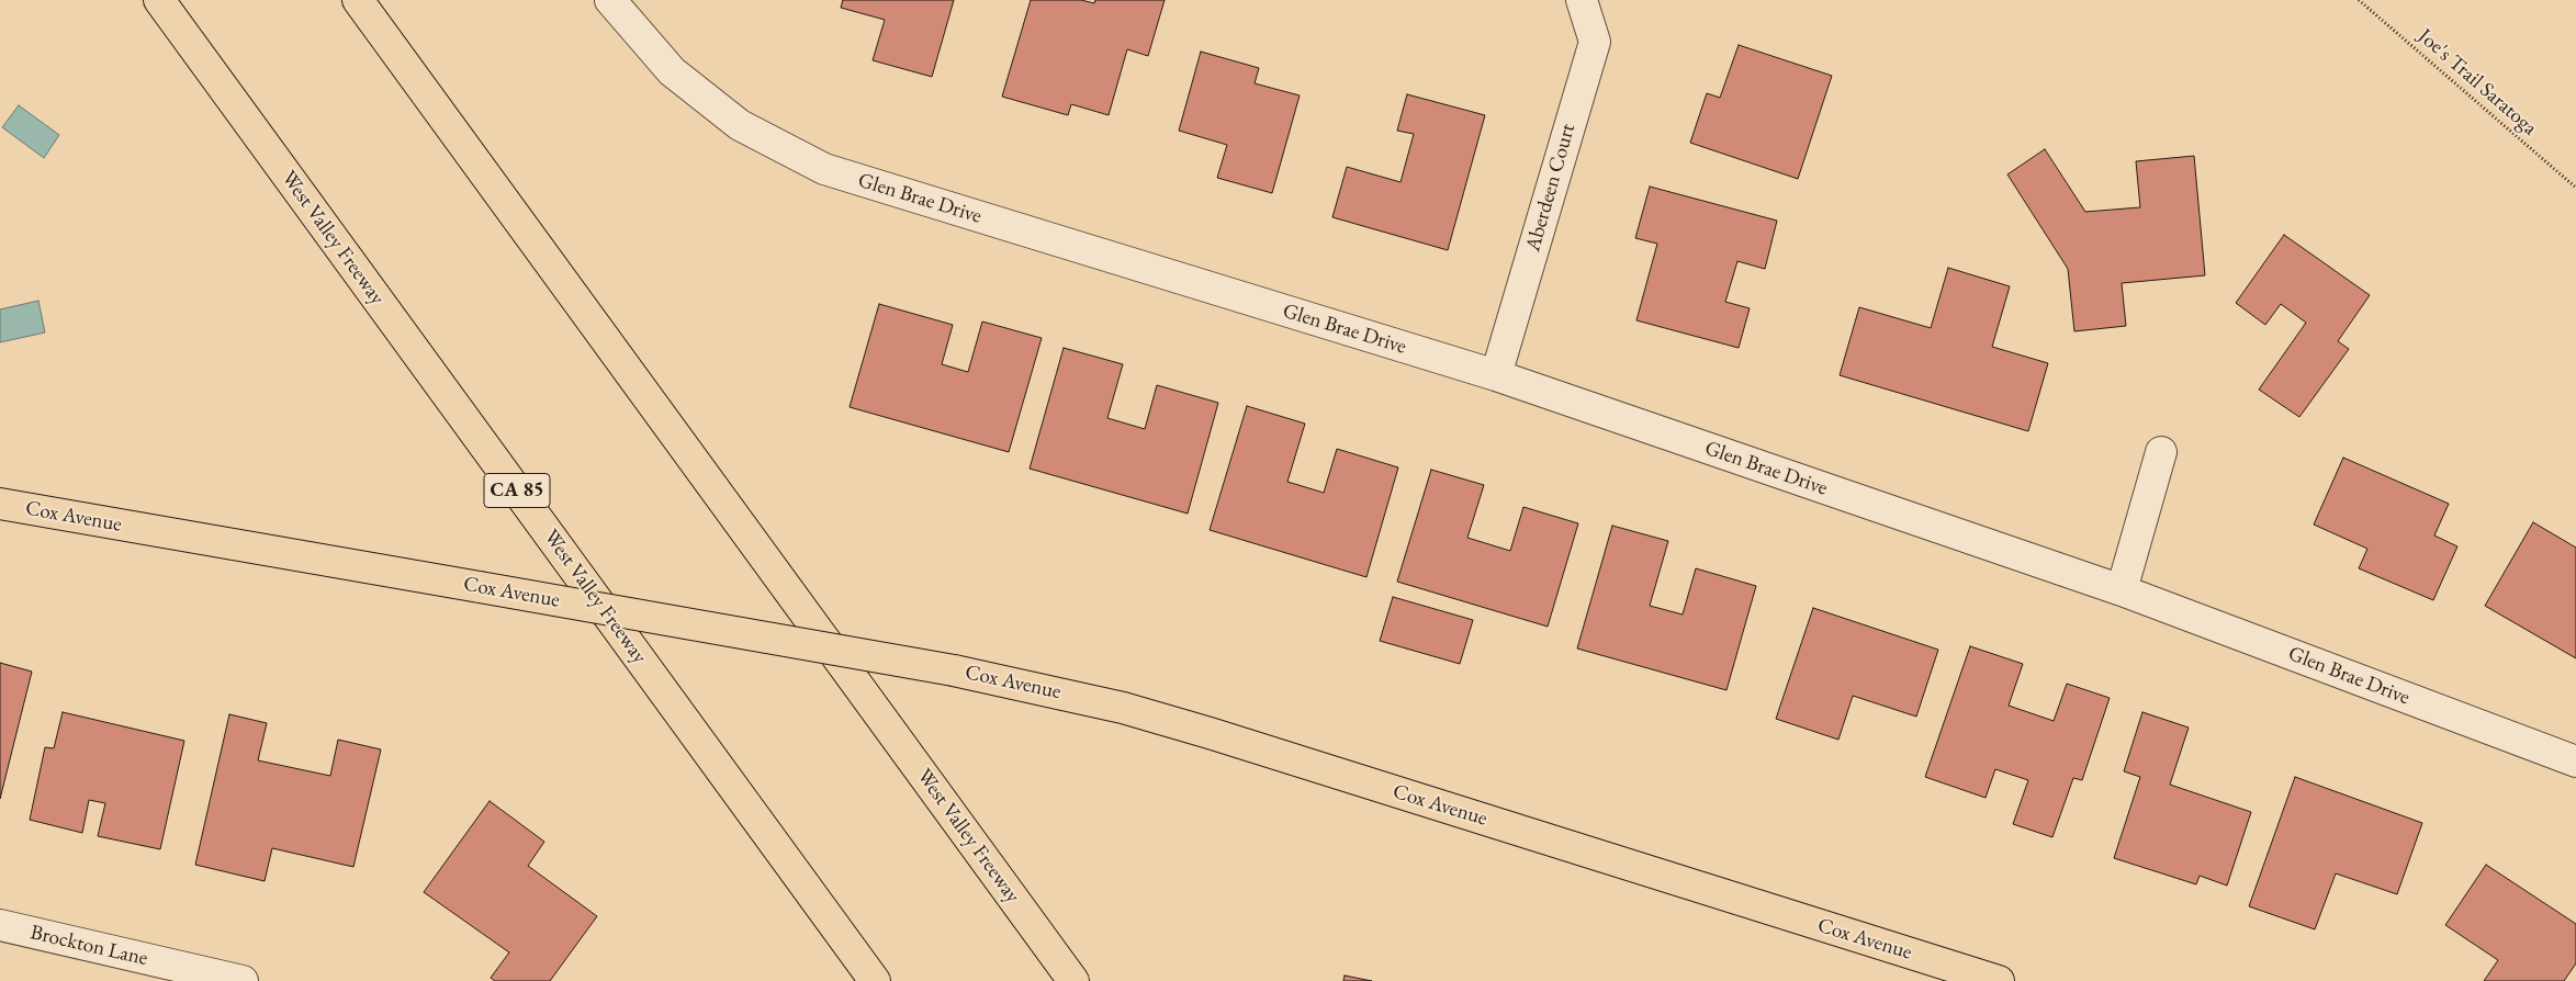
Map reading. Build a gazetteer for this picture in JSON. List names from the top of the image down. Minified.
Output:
{"streets":{"main road":["West Valley Freeway","CA 85","Cox Avenue"],"street":["Aberdeen Court","Glen Brae Drive","Brockton Lane"],"path":["Joe's Trail Saratoga"]},"crossings":[["Aberdeen Court","Glen Brae Drive"]]}
